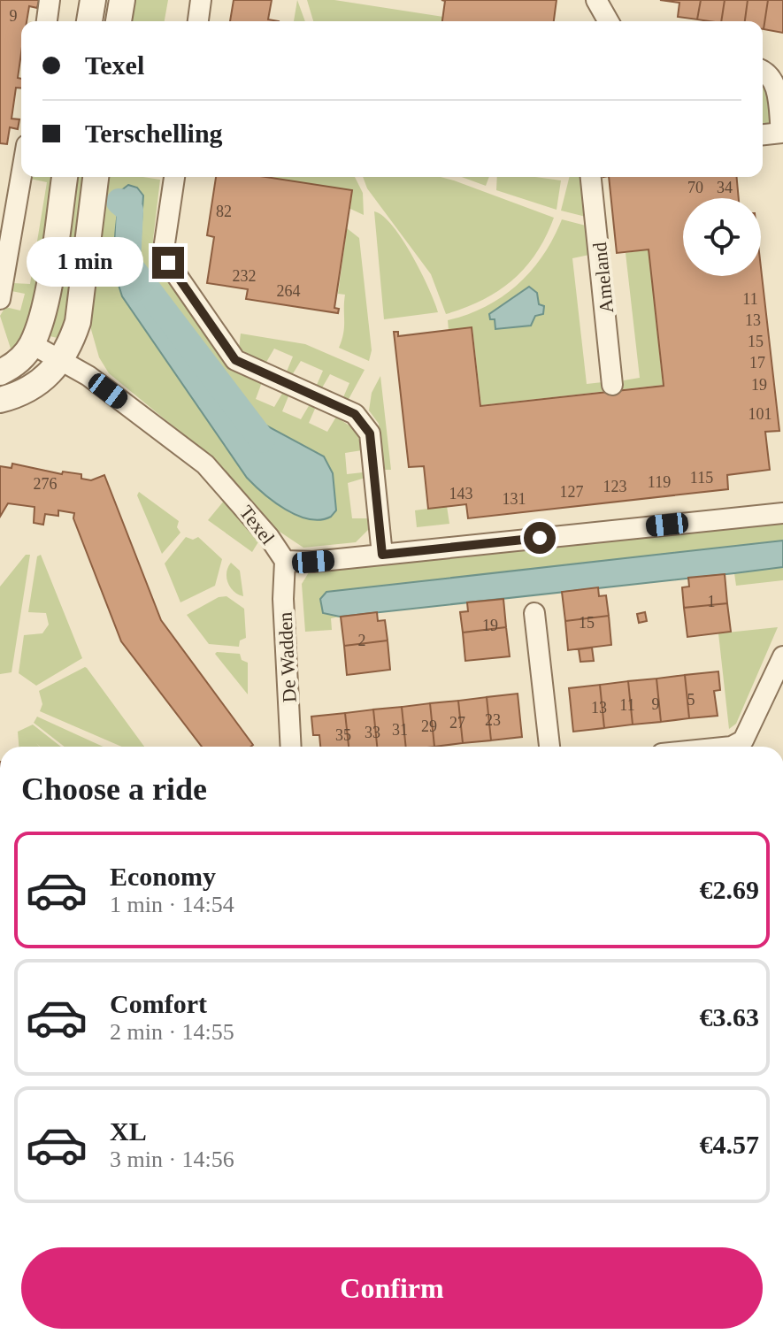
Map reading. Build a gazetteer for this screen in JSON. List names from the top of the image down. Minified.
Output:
{"streets":{"street":["Ameland","Texel","De Wadden"]},"crossings":[["Texel","De Wadden"]],"house_numbers":["9","70","34","82","232","264","11","13","15","17","19","101","115","119","276","123","127","143","131","1","15","19","2","5","9","11","13","23","27","29","31","33","35"],"page":{"banner":["Texel","Terschelling"],"bubble":"1 min","heading":"Choose a ride","list":[{"name":"Economy","note":"1 min · 14:54","value":"€2.69"},{"name":"Comfort","note":"2 min · 14:55","value":"€3.63"},{"name":"XL","note":"3 min · 14:56","value":"€4.57"}],"buttons":"Confirm"}}
